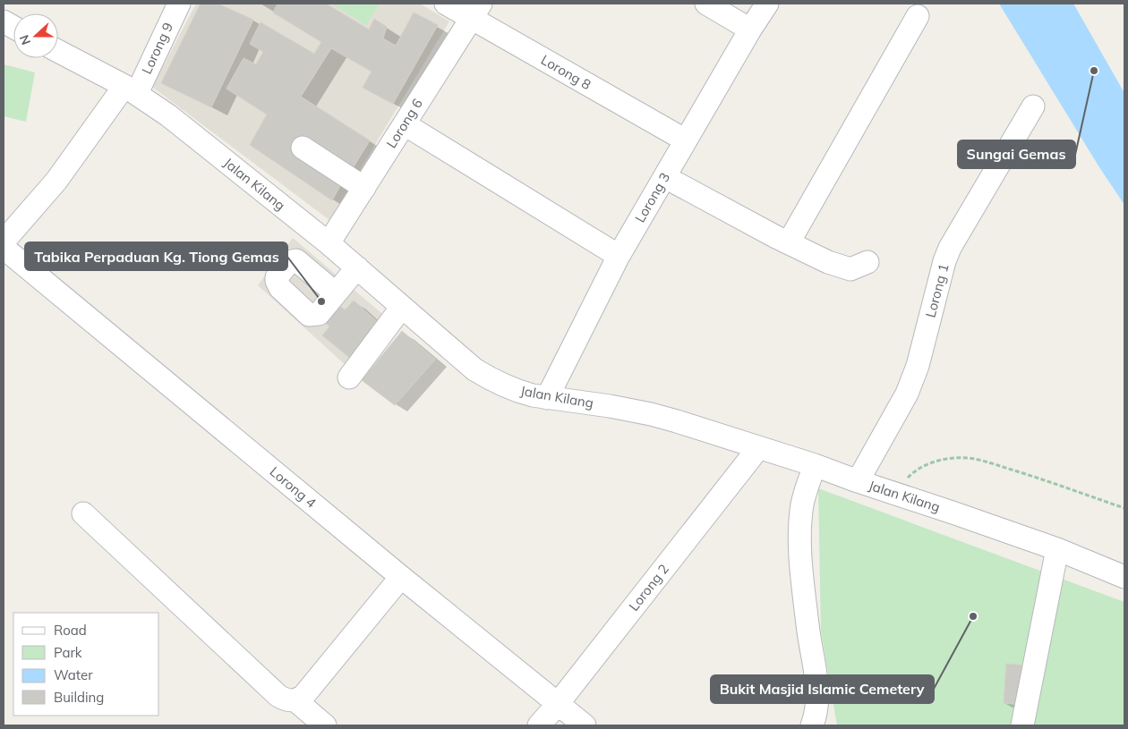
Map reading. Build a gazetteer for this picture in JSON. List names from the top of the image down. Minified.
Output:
{"streets":{"street":["Lorong 9","Lorong 8","Lorong 6","Jalan Kilang","Lorong 3","Lorong 1","Lorong 4","Lorong 2"]},"crossings":[["Lorong 9","Jalan Kilang"],["Lorong 8","Lorong 6"],["Lorong 8","Lorong 3"],["Lorong 6","Jalan Kilang"],["Jalan Kilang","Lorong 3"],["Jalan Kilang","Lorong 1"],["Jalan Kilang","Lorong 2"],["Lorong 4","Lorong 2"]],"places":["Sungai Gemas","Tabika Perpaduan Kg. Tiong Gemas","Bukit Masjid Islamic Cemetery"],"legend":["Road","Park","Water","Building"],"north":"left"}
